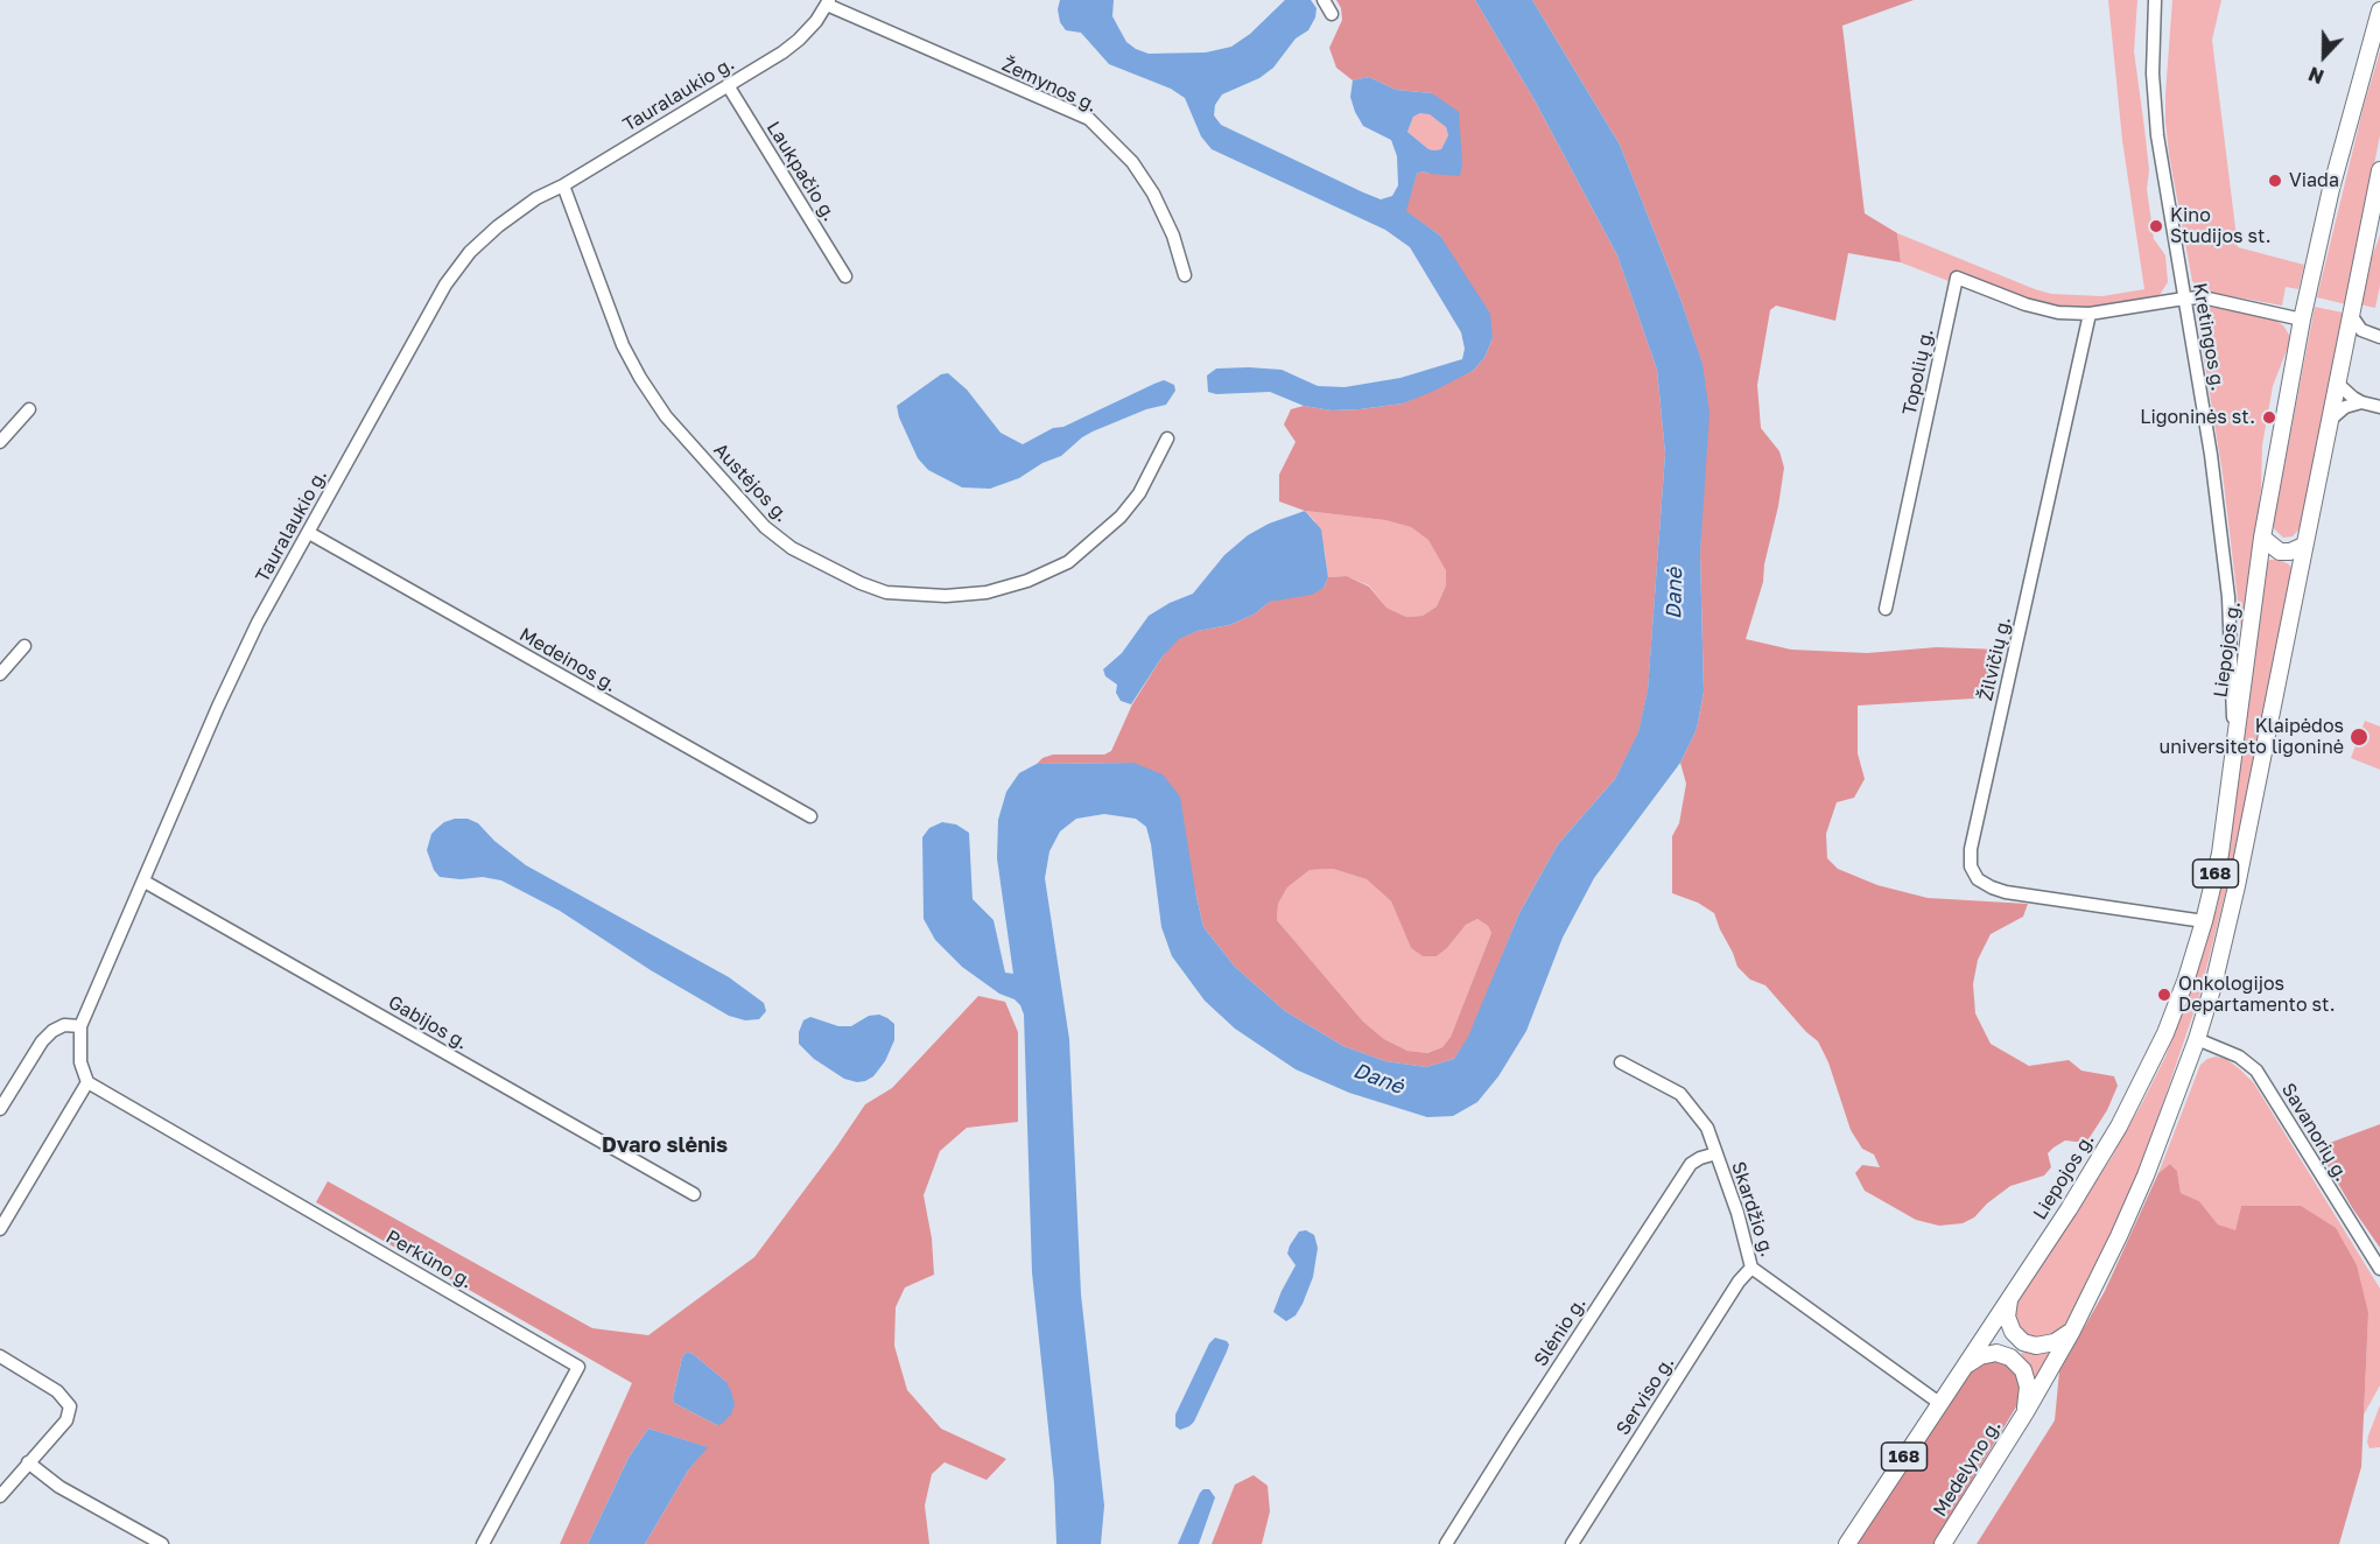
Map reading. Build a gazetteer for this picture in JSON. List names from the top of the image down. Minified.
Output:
{"streets":{"main road":["Liepojos g.","168","Medelyno g."],"street":["Žemynos g.","Tauralaukio g.","Laukpačio g.","Kretingos g.","Topolių g.","Austėjos g.","Žilvičių g.","Medeinos g.","Gabijos g.","Savanorių g.","Skardžio g.","Perkūno g.","Slėnio g.","Serviso g."]},"crossings":[["Žemynos g.","Tauralaukio g."],["Tauralaukio g.","Laukpačio g."],["Tauralaukio g.","Austėjos g."],["Tauralaukio g.","Medeinos g."],["Tauralaukio g.","Gabijos g."],["Tauralaukio g.","Perkūno g."],["Kretingos g.","Liepojos g."],["Topolių g.","Žilvičių g."],["Liepojos g.","Žilvičių g."],["Liepojos g.","168"],["168","Savanorių g."],["168","Skardžio g."],["168","Medelyno g."],["Skardžio g.","Slėnio g."],["Skardžio g.","Serviso g."]],"districts":["Dvaro slėnis"],"water":["Danė"],"places":["Viada","Kino Studijos st.","Ligoninės st.","Klaipėdos universiteto ligoninė","Onkologijos Departamento st."],"north":"bottom"}
